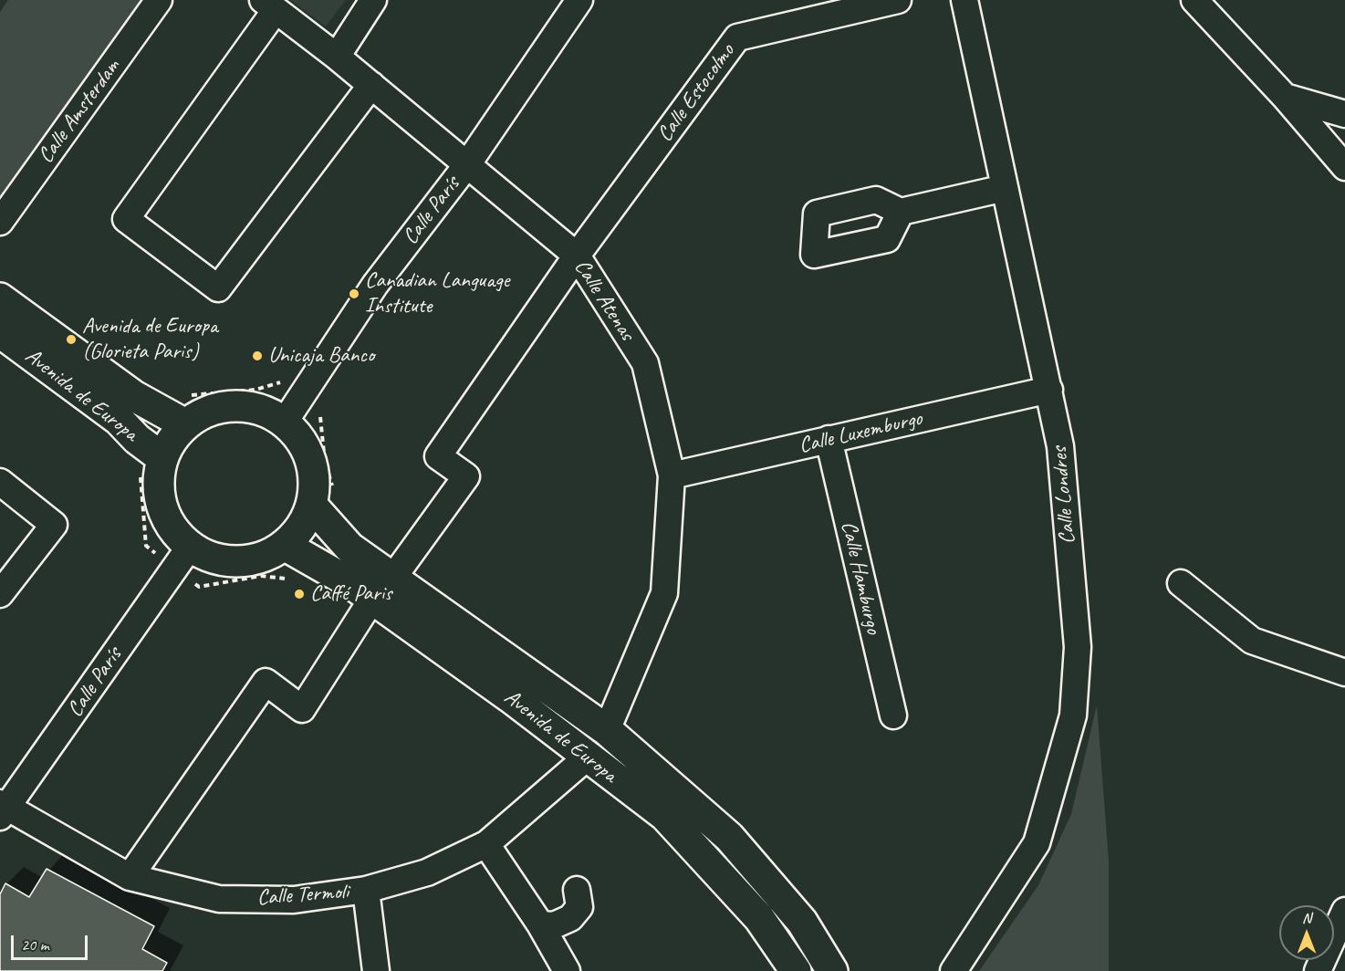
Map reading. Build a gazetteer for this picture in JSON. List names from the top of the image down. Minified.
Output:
{"streets":{"main road":["Avenida de Europa"],"street":["Calle Estocolmo","Calle Amsterdam","Calle París","Calle Atenas","Calle Luxemburgo","Calle Londres","Calle Hamburgo","Calle Termoli"]},"crossings":[["Calle Estocolmo","Calle Atenas"],["Calle Estocolmo","Avenida de Europa"],["Calle París","Calle Atenas"],["Calle París","Avenida de Europa"],["Calle París","Calle Termoli"],["Calle Atenas","Calle Luxemburgo"],["Avenida de Europa","Calle Termoli"],["Calle Luxemburgo","Calle Londres"],["Calle Luxemburgo","Calle Hamburgo"]],"places":["Canadian Language Institute","Avenida de Europa (Glorieta Paris)","Unicaja Banco","Caffé Paris"],"scale_bar":"20 m","north":"top"}
